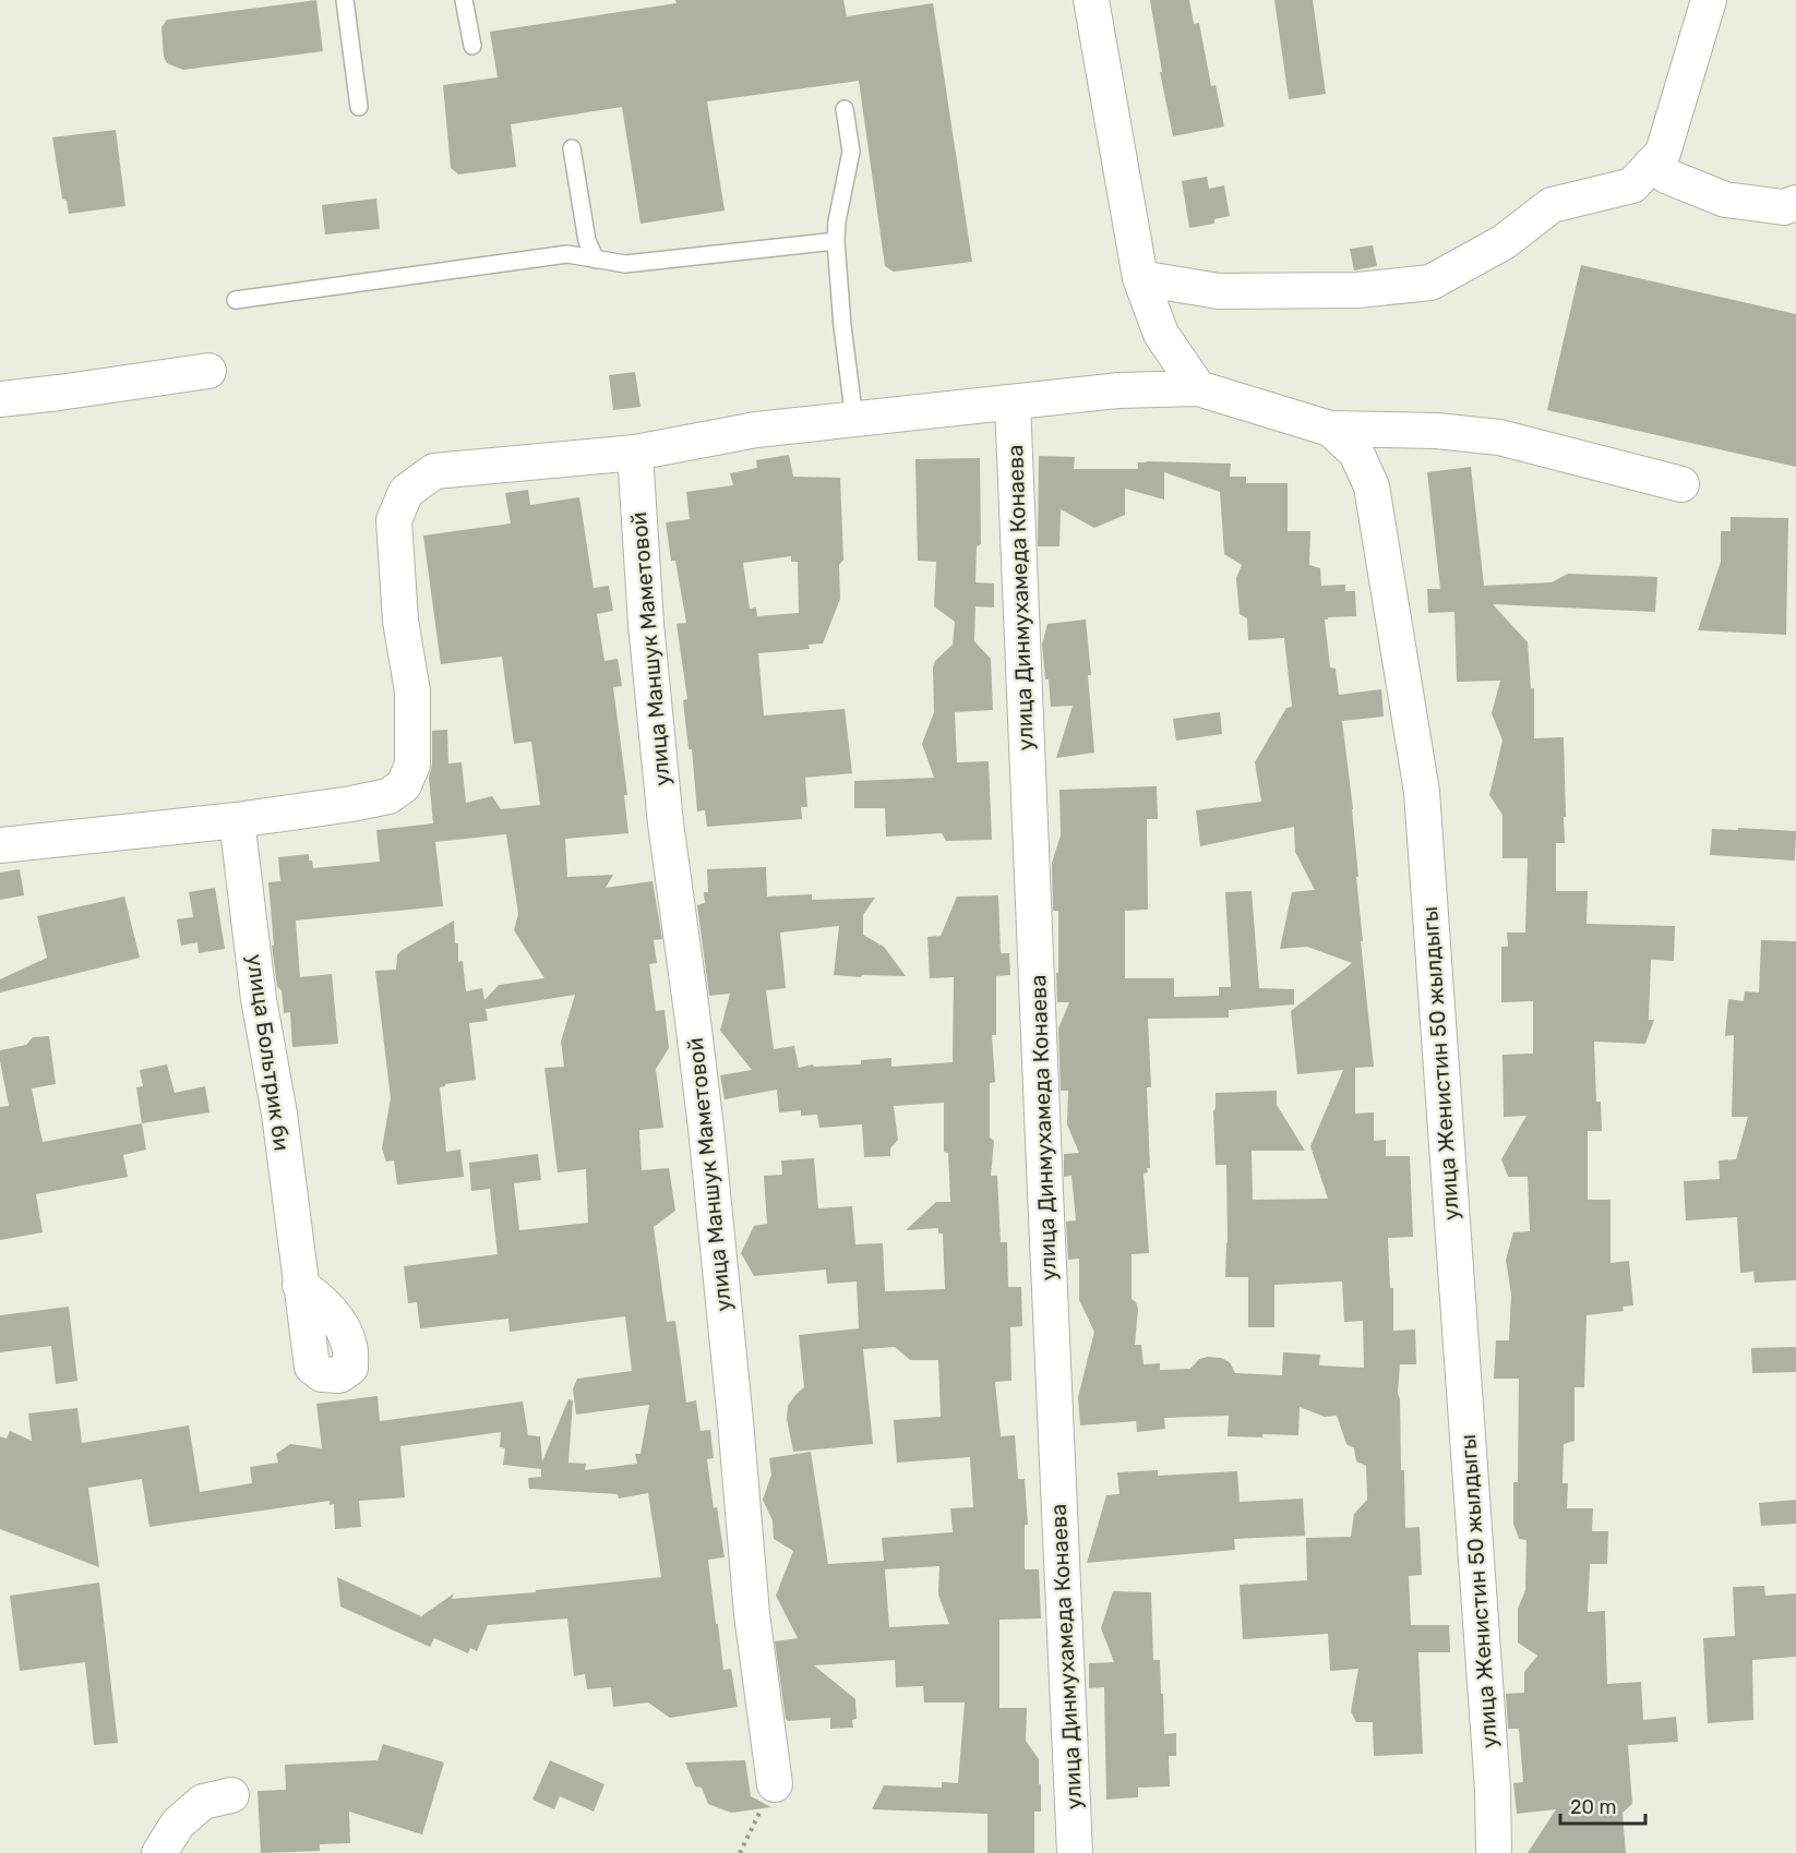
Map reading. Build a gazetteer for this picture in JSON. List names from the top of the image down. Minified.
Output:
{"streets":{"street":["улица Динмухамеда Конаева","улица Маншук Маметовой","улица Больтрик би","улица Женистин 50 жылдыгы"]},"crossings":[["улица Динмухамеда Конаева","улица Женистин 50 жылдыгы"],["улица Маншук Маметовой","улица Женистин 50 жылдыгы"]],"scale_bar":"20 m"}
